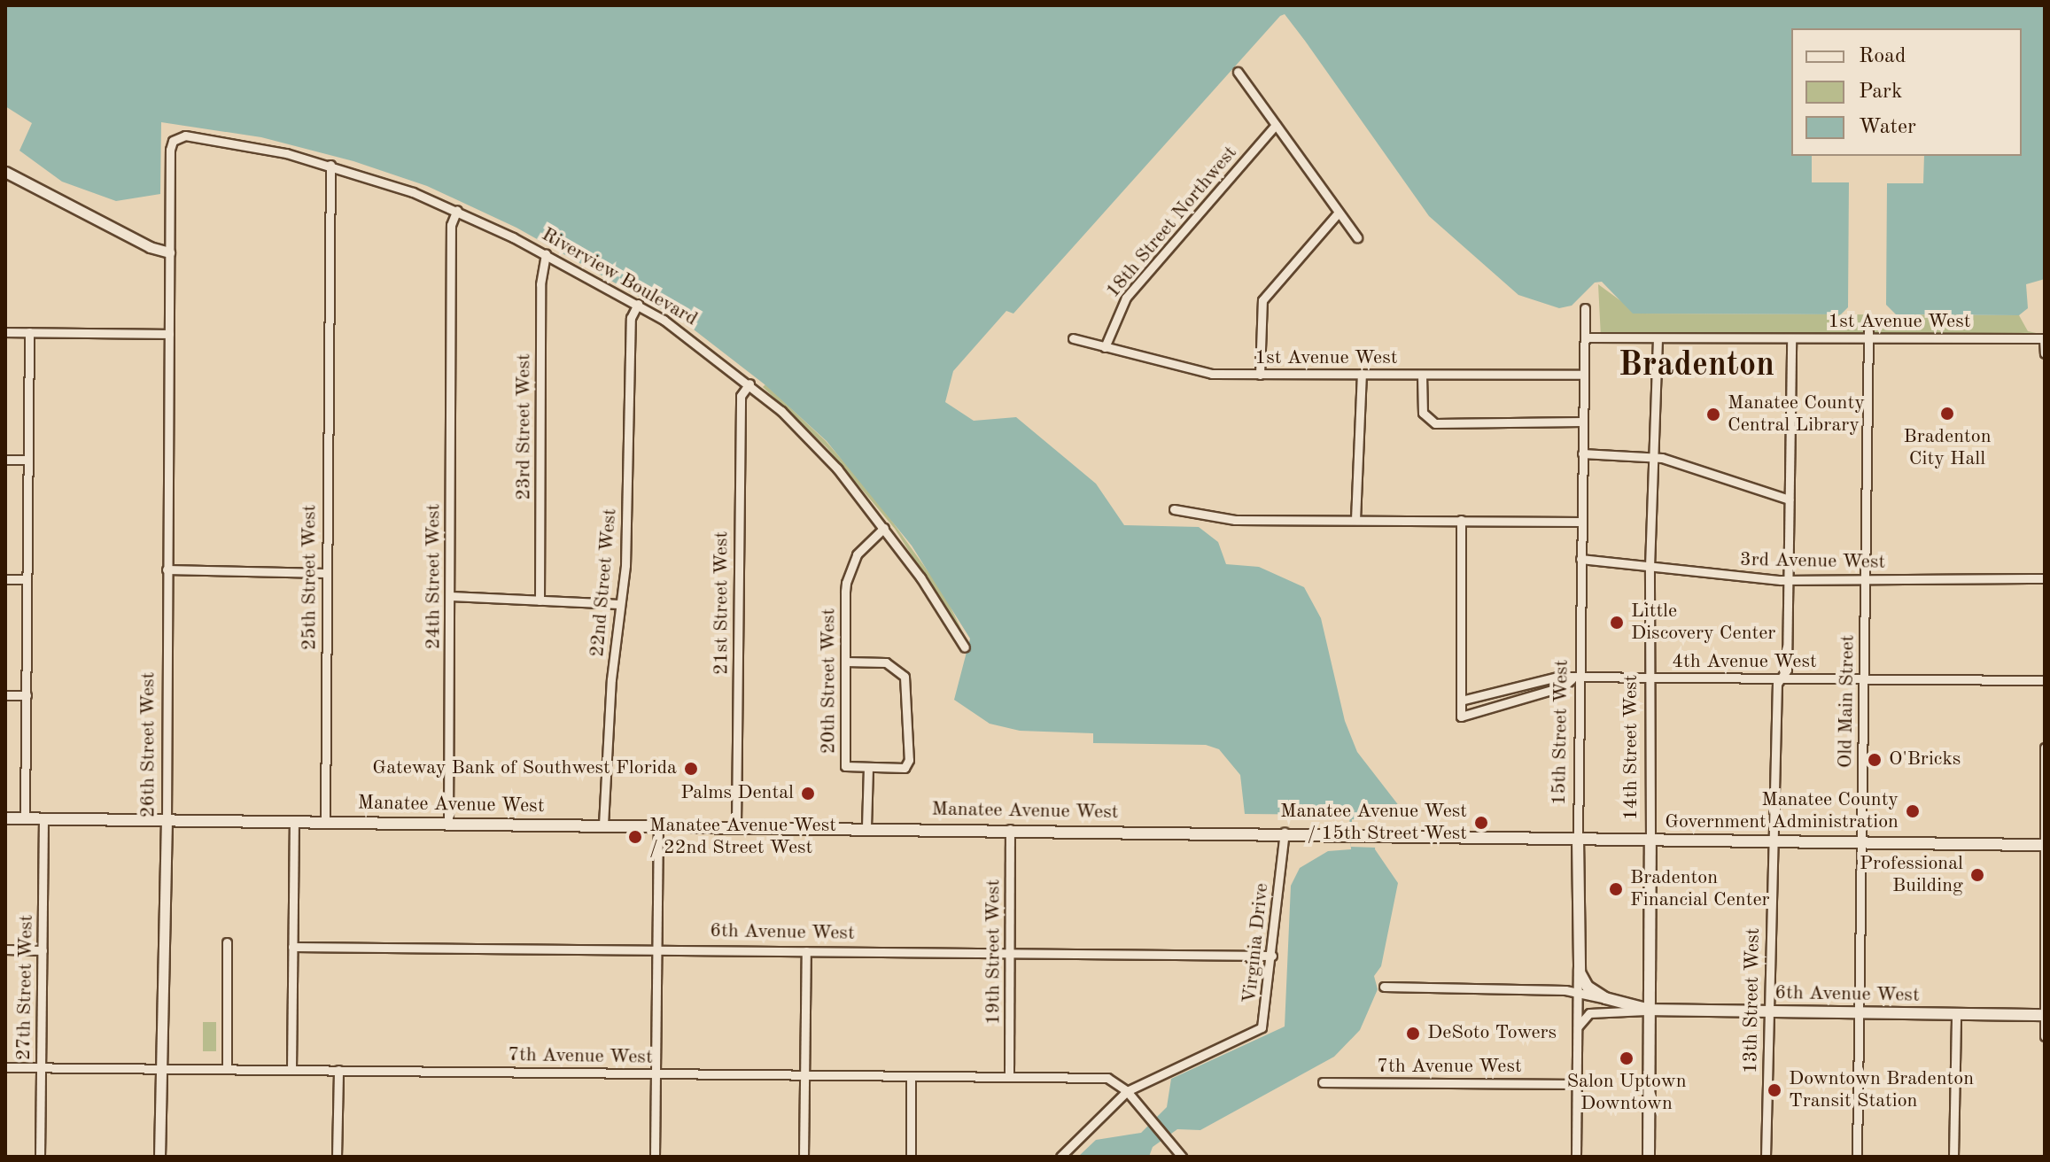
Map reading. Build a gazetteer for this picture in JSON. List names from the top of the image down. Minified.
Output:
{"streets":{"main road":["15th Street West","14th Street West","Manatee Avenue West","6th Avenue West"],"street":["18th Street Northwest","Riverview Boulevard","1st Avenue West","23rd Street West","3rd Avenue West","24th Street West","25th Street West","22nd Street West","21st Street West","4th Avenue West","20th Street West","Old Main Street","26th Street West","Virginia Drive","19th Street West","27th Street West","13th Street West","7th Avenue West"]},"crossings":[["18th Street Northwest","1st Avenue West"],["Riverview Boulevard","23rd Street West"],["Riverview Boulevard","24th Street West"],["Riverview Boulevard","25th Street West"],["Riverview Boulevard","22nd Street West"],["Riverview Boulevard","21st Street West"],["Riverview Boulevard","20th Street West"],["Riverview Boulevard","26th Street West"],["1st Avenue West","Old Main Street"],["1st Avenue West","15th Street West"],["1st Avenue West","14th Street West"],["1st Avenue West","13th Street West"],["3rd Avenue West","Old Main Street"],["3rd Avenue West","15th Street West"],["3rd Avenue West","14th Street West"],["3rd Avenue West","13th Street West"],["24th Street West","Manatee Avenue West"],["25th Street West","Manatee Avenue West"],["22nd Street West","Manatee Avenue West"],["21st Street West","Manatee Avenue West"],["4th Avenue West","Old Main Street"],["4th Avenue West","15th Street West"],["4th Avenue West","14th Street West"],["4th Avenue West","13th Street West"],["Old Main Street","Manatee Avenue West"],["Old Main Street","6th Avenue West"],["15th Street West","Manatee Avenue West"],["15th Street West","6th Avenue West"],["15th Street West","7th Avenue West"],["26th Street West","Manatee Avenue West"],["26th Street West","7th Avenue West"],["14th Street West","Manatee Avenue West"],["14th Street West","6th Avenue West"],["Manatee Avenue West","Virginia Drive"],["Manatee Avenue West","19th Street West"],["Manatee Avenue West","27th Street West"],["Manatee Avenue West","13th Street West"],["6th Avenue West","Virginia Drive"],["6th Avenue West","19th Street West"],["6th Avenue West","13th Street West"],["Virginia Drive","7th Avenue West"],["19th Street West","7th Avenue West"],["27th Street West","7th Avenue West"]],"districts":["Bradenton"],"places":["Bradenton City Hall","Manatee County Central Library","Little Discovery Center","O'Bricks","Gateway Bank of Southwest Florida","Palms Dental","Manatee County Government Administration","Manatee Avenue West / 15th Street West","Manatee Avenue West / 22nd Street West","Professional Building","Bradenton Financial Center","DeSoto Towers","Salon Uptown Downtown","Downtown Bradenton Transit Station"],"legend":["Road","Park","Water"]}
